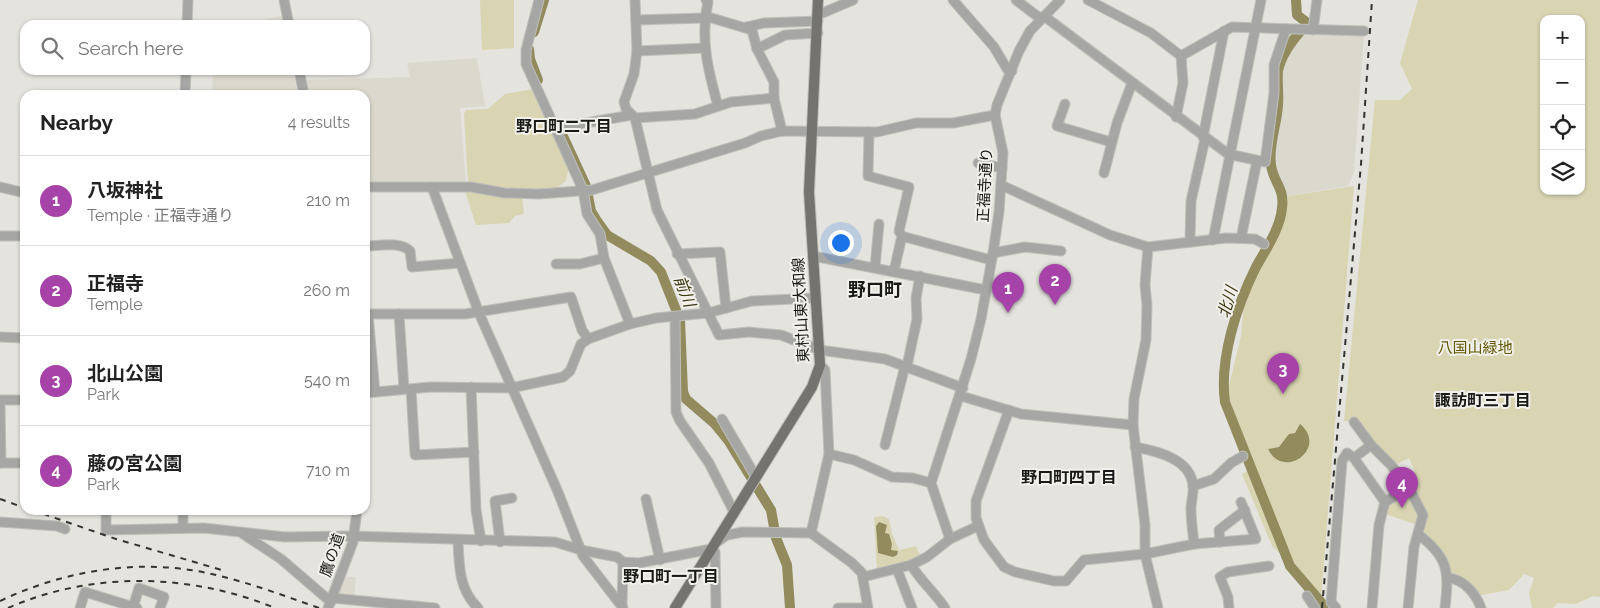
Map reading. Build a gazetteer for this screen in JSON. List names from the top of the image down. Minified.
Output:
{"streets":{"main road":["東村山東大和線"],"street":["正福寺通り","鷹の道"]},"districts":["野口町二丁目","野口町","諏訪町三丁目","野口町四丁目","野口町一丁目"],"water":["前川","北川"],"parks":["八国山緑地"],"page":{"map_buttons":["+","−"],"search":"Search here","heading":["Nearby","4 results"],"list":[{"mark":"1","name":"八坂神社","note":"Temple · 正福寺通り","value":"210 m"},{"mark":"2","name":"正福寺","note":"Temple","value":"260 m"},{"mark":"3","name":"北山公園","note":"Park","value":"540 m"},{"mark":"4","name":"藤の宮公園","note":"Park","value":"710 m"}],"pins":["2","1","3","4"]}}
